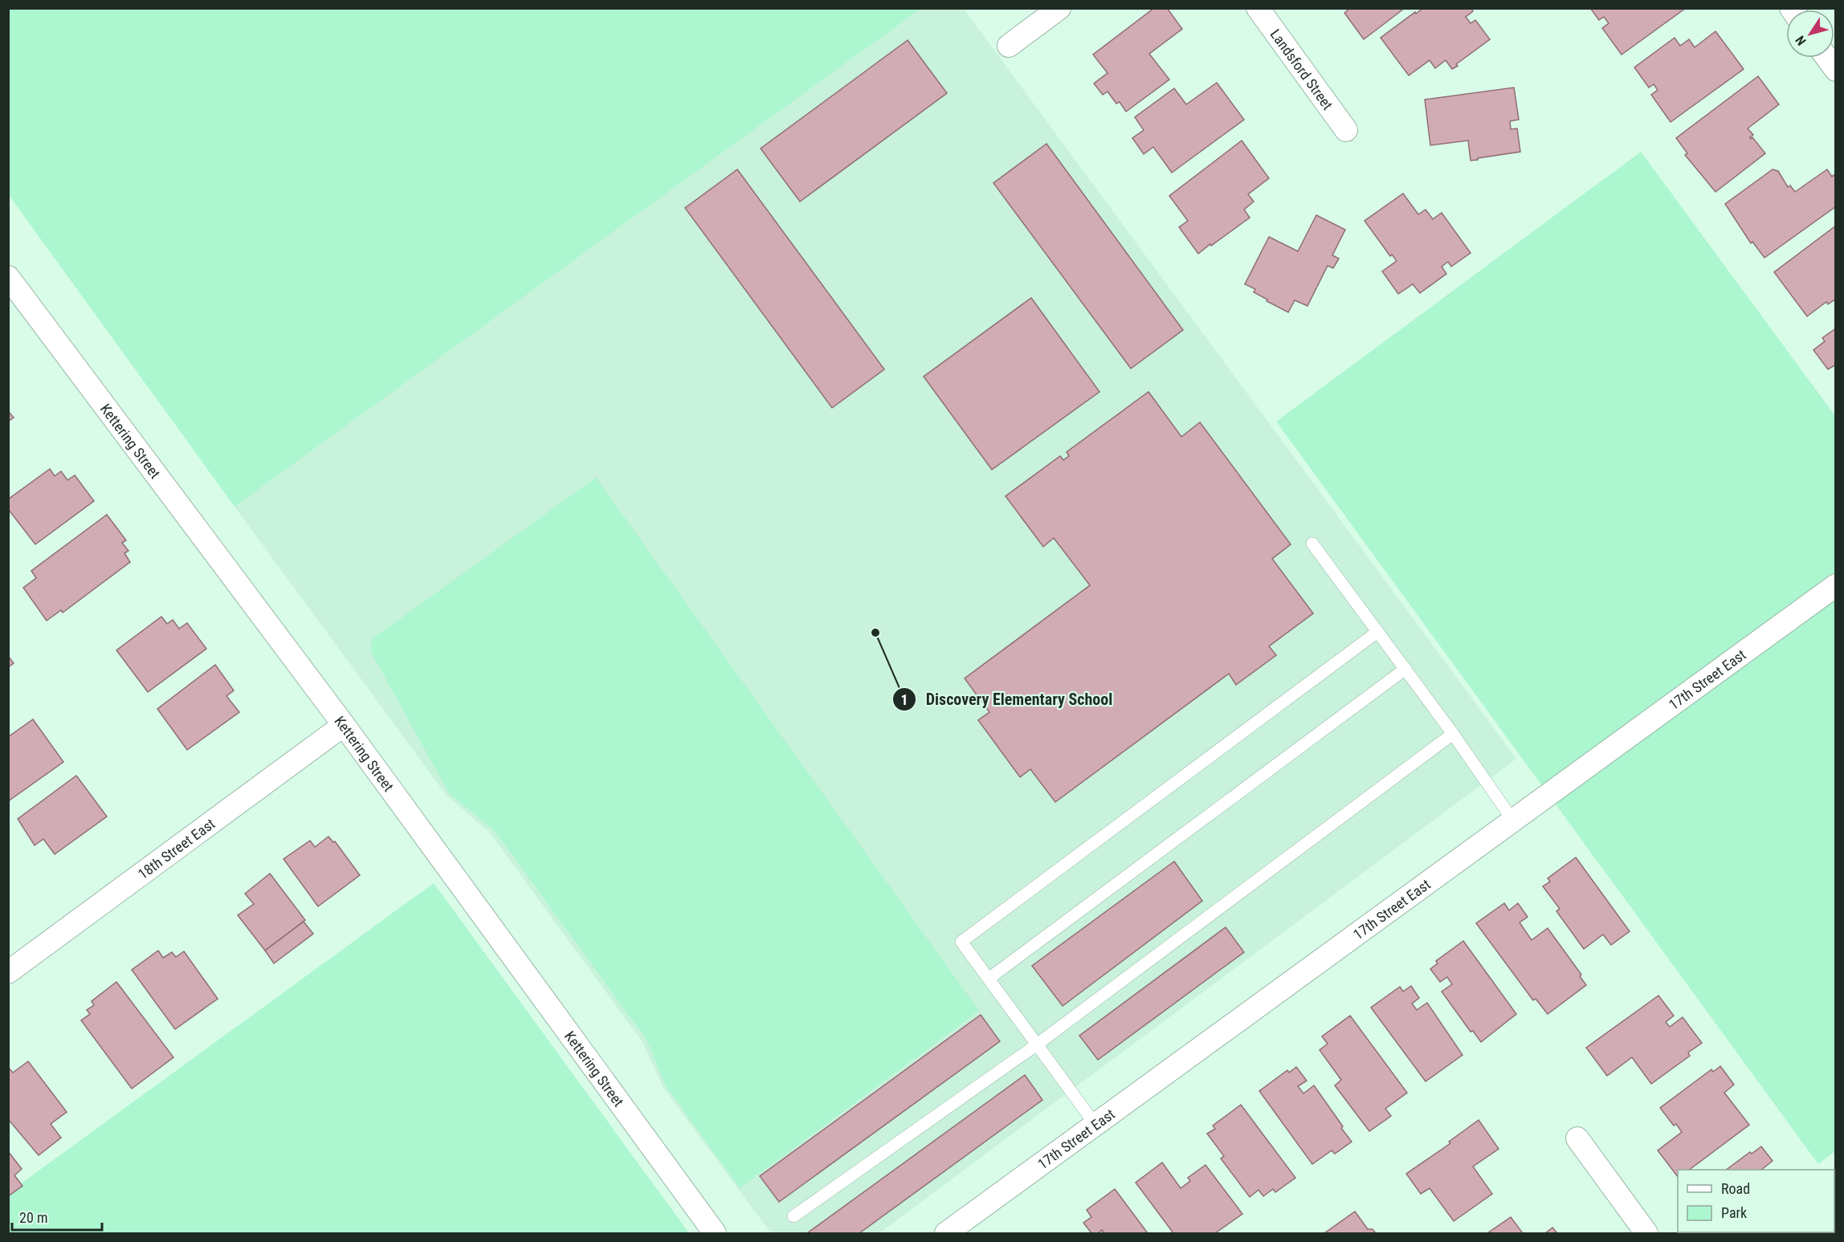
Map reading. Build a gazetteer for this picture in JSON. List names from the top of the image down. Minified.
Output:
{"streets":{"street":["Landsford Street","Kettering Street","17th Street East","18th Street East"]},"crossings":[["Kettering Street","18th Street East"]],"places":["Discovery Elementary School"],"legend":["Road","Park"],"scale_bar":"20 m","north":"bottom left"}
